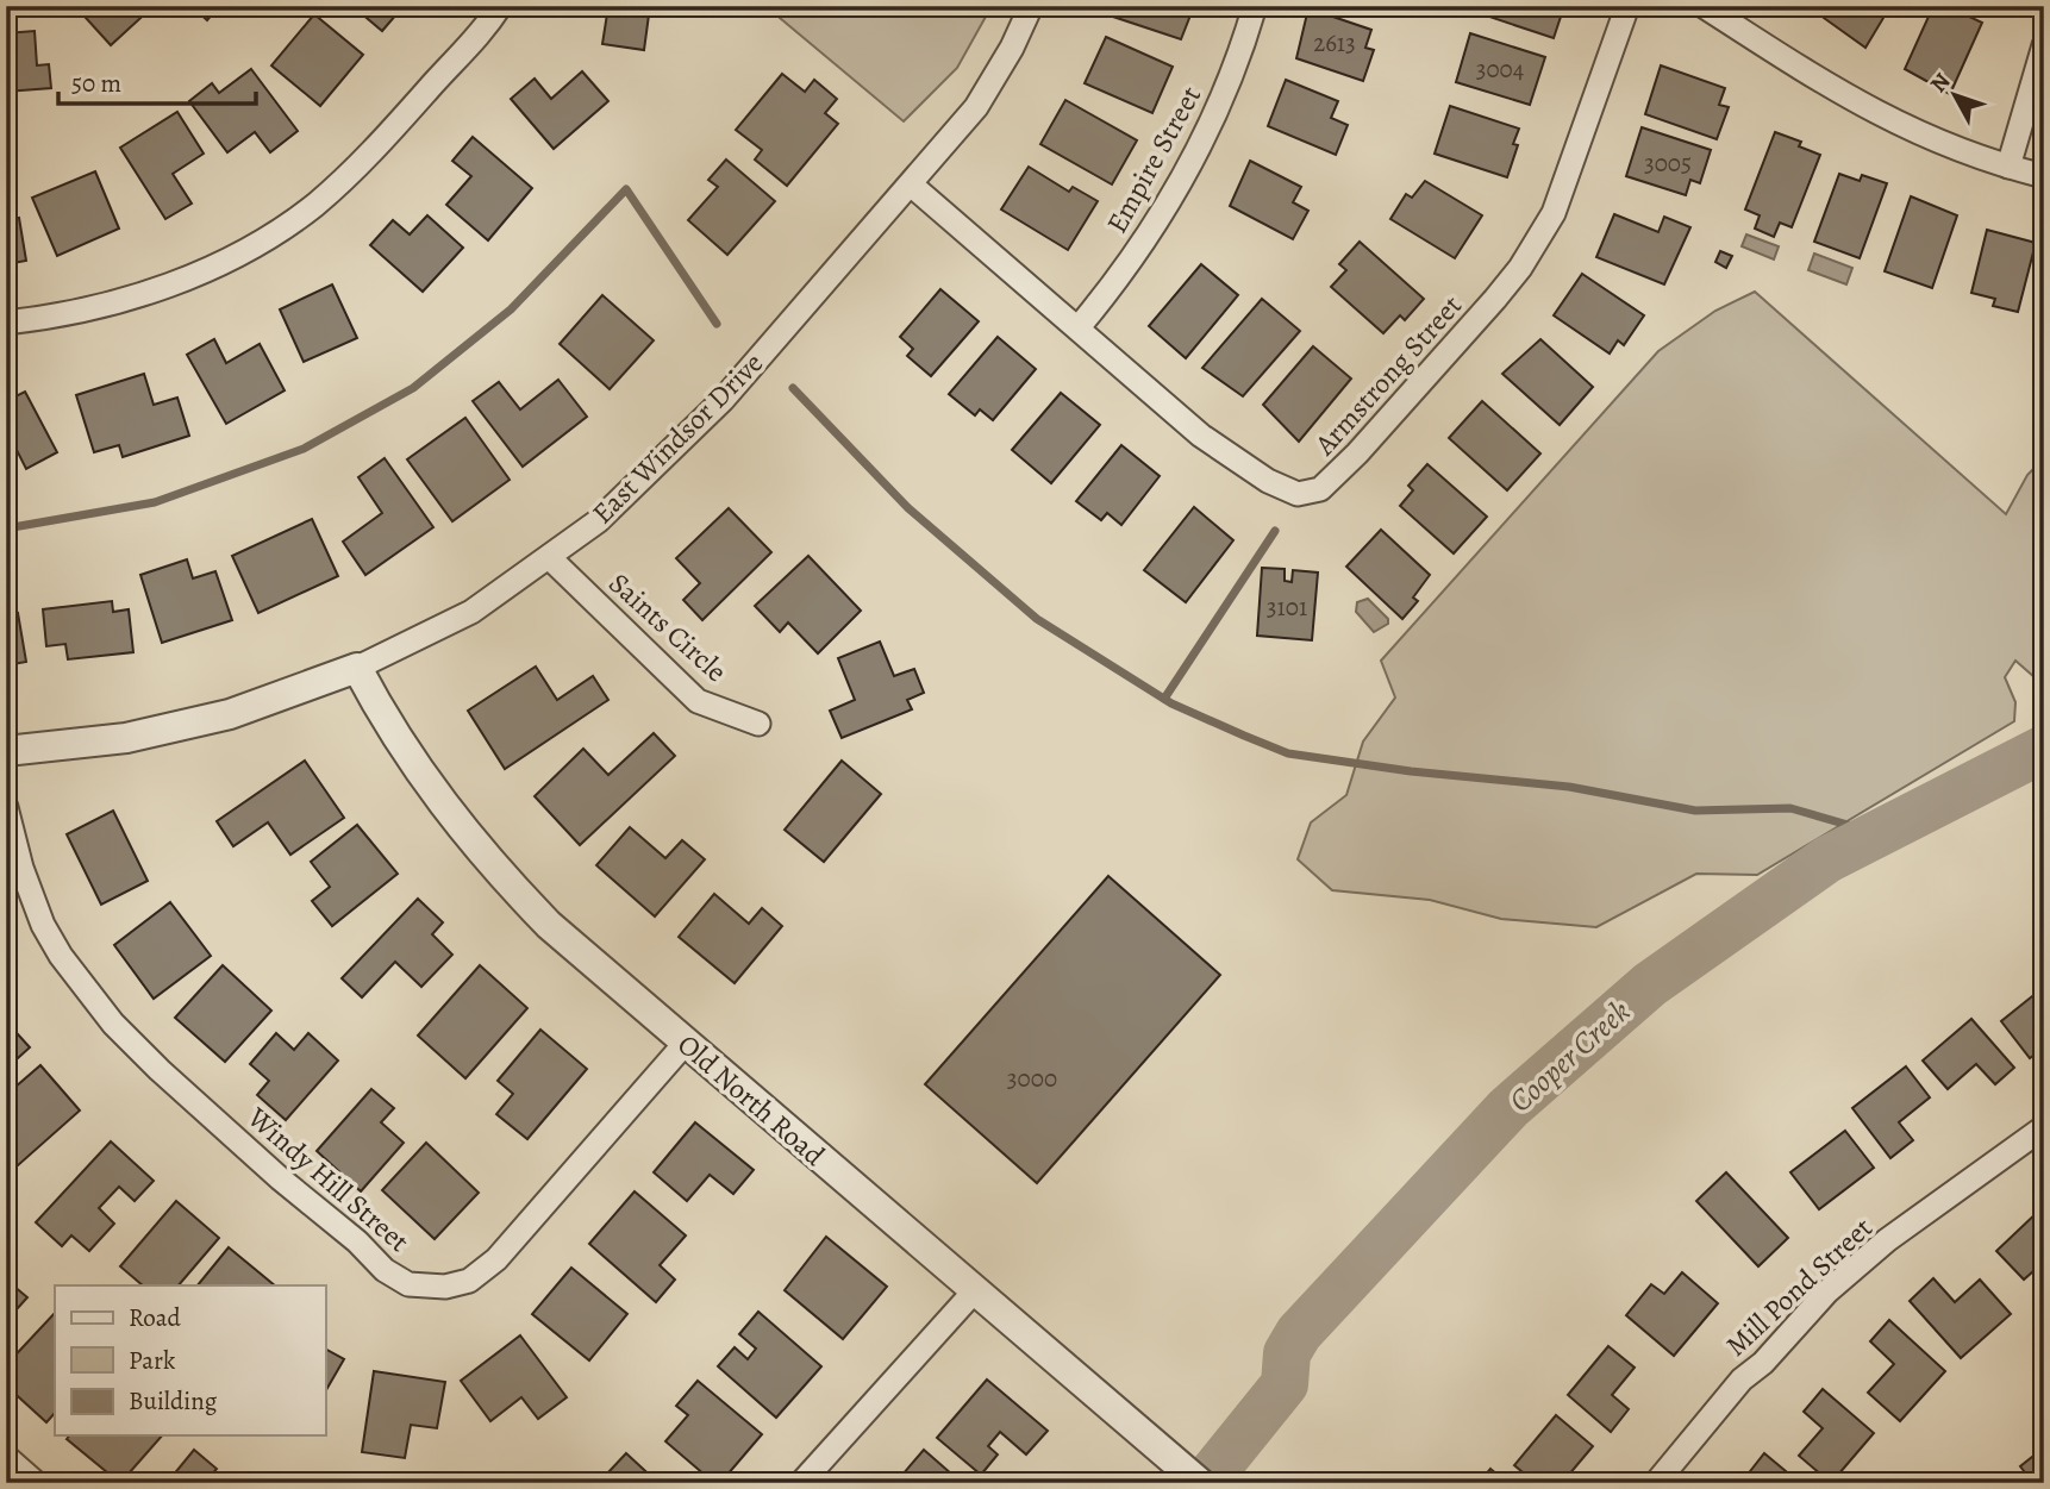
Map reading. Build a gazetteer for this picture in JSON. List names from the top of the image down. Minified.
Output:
{"streets":{"street":["Empire Street","Armstrong Street","East Windsor Drive","Saints Circle","Old North Road","Windy Hill Street","Mill Pond Street"]},"crossings":[["Empire Street","Armstrong Street"],["Armstrong Street","East Windsor Drive"],["East Windsor Drive","Saints Circle"],["East Windsor Drive","Old North Road"],["Old North Road","Windy Hill Street"]],"water":["Cooper Creek"],"house_numbers":["2613","3004","3005","3101","3000"],"legend":["Road","Park","Building"],"scale_bar":"50 m","north":"top left"}
